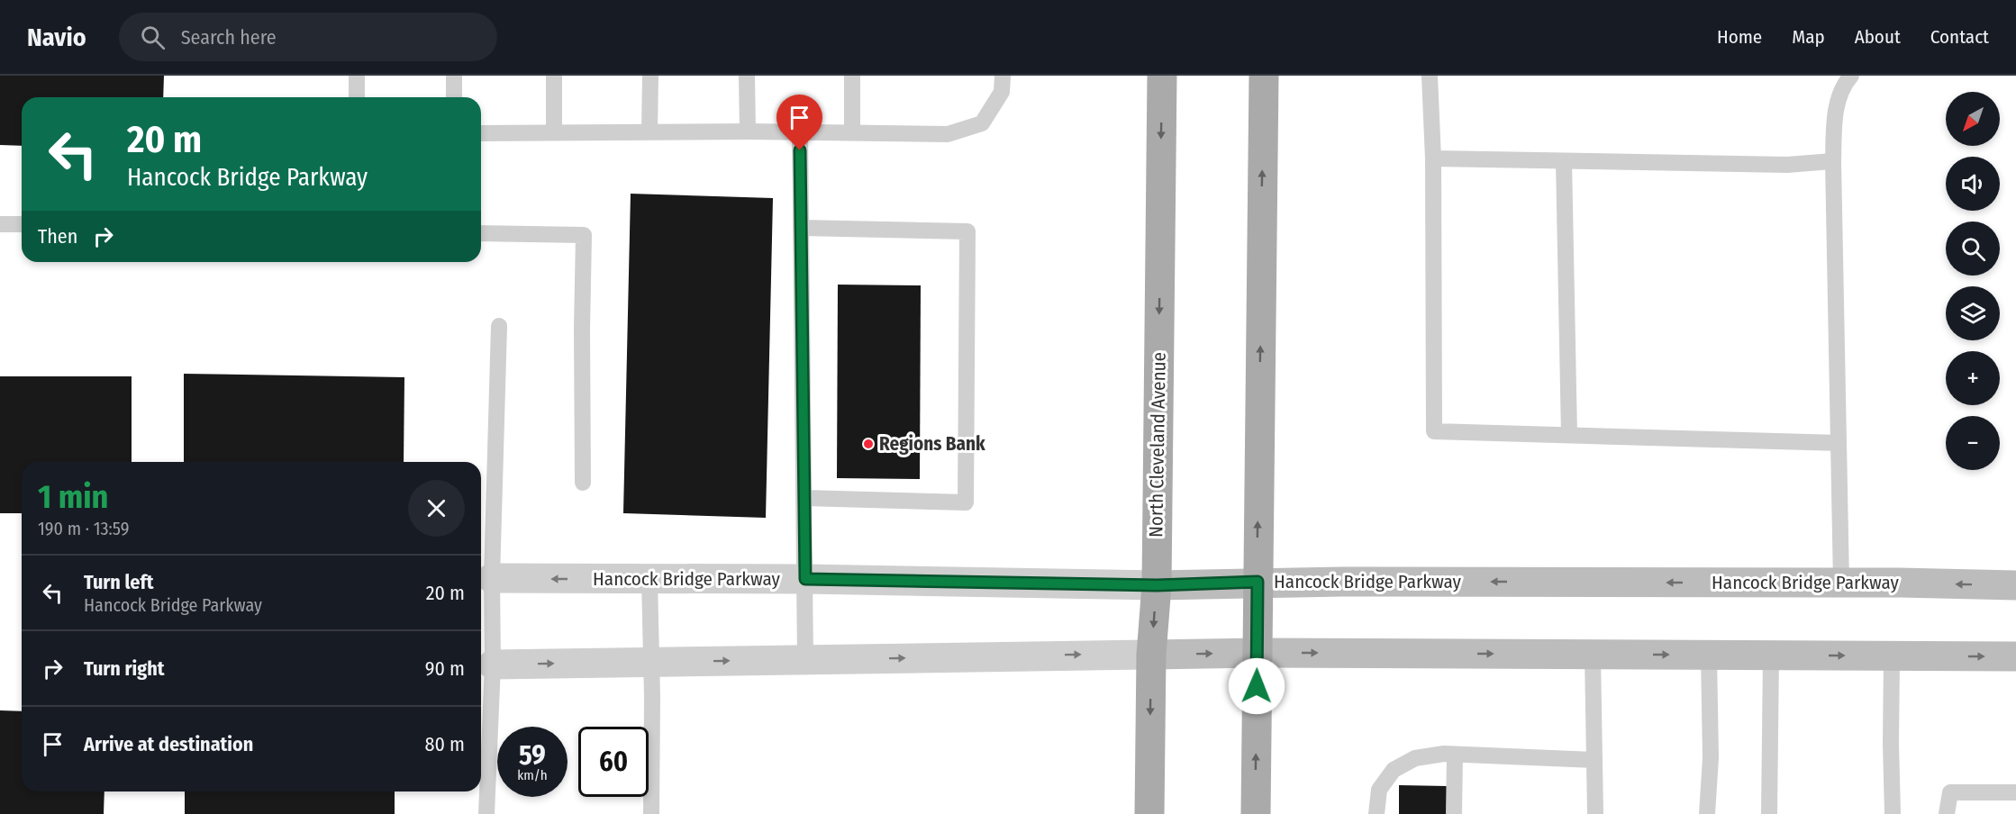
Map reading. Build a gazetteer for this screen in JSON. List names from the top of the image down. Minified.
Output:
{"streets":{"main road":["North Cleveland Avenue","Hancock Bridge Parkway"]},"crossings":[["North Cleveland Avenue","Hancock Bridge Parkway"]],"one_way":["Hancock Bridge Parkway"],"places":["Regions Bank"],"north":"bottom left","page":{"header":"Navio","search":"Search here","nav":["Home","Map","About","Contact"],"map_buttons":["+","−"],"turn":["20 m","Hancock Bridge Parkway"],"then":"Then","heading":["1 min","190 m · 13:59"],"list":[{"name":"Turn left","note":"Hancock Bridge Parkway","value":"20 m"},{"name":"Turn right","value":"90 m"},{"name":"Arrive at destination","value":"80 m"}],"speed":"59 km/h","limit":"60"}}
